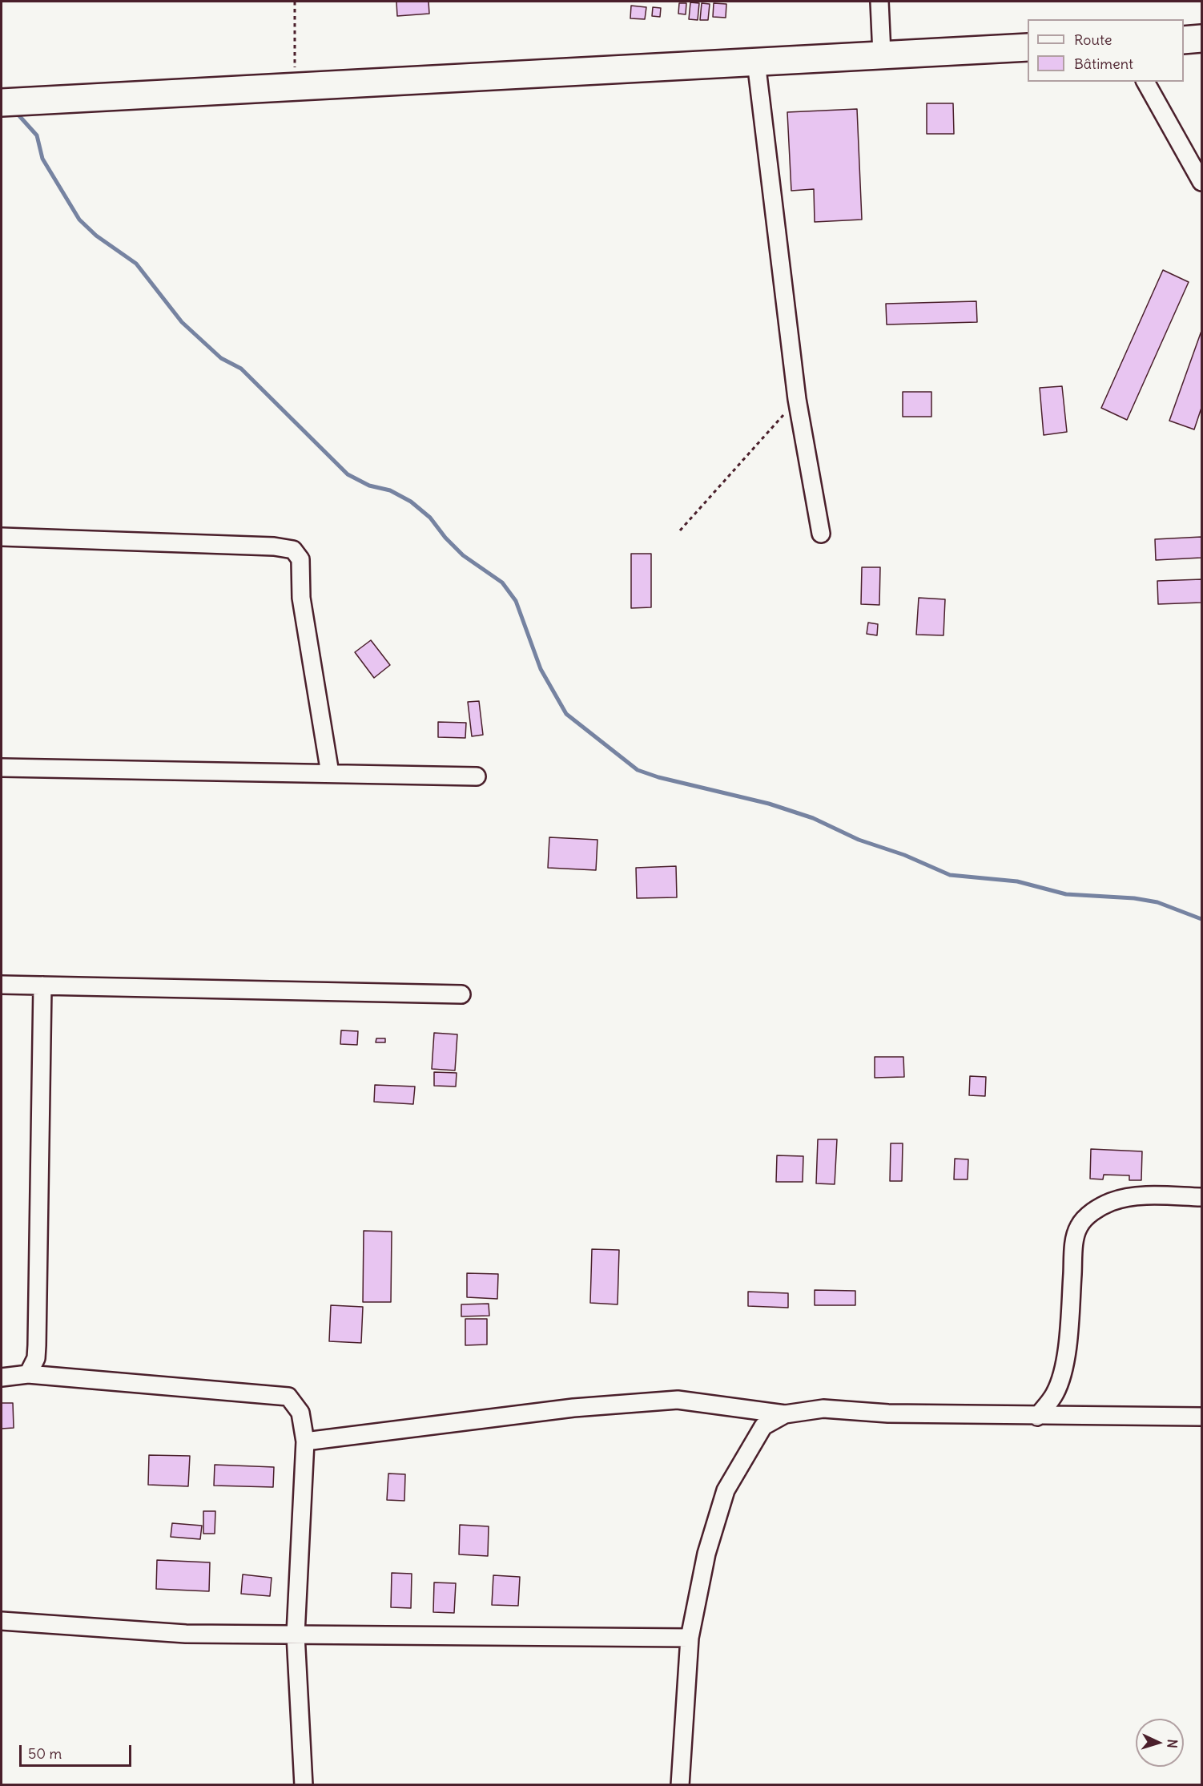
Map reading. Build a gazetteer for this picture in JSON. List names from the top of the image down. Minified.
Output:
{"legend":["Route","Bâtiment"],"scale_bar":"50 m","north":"right"}
